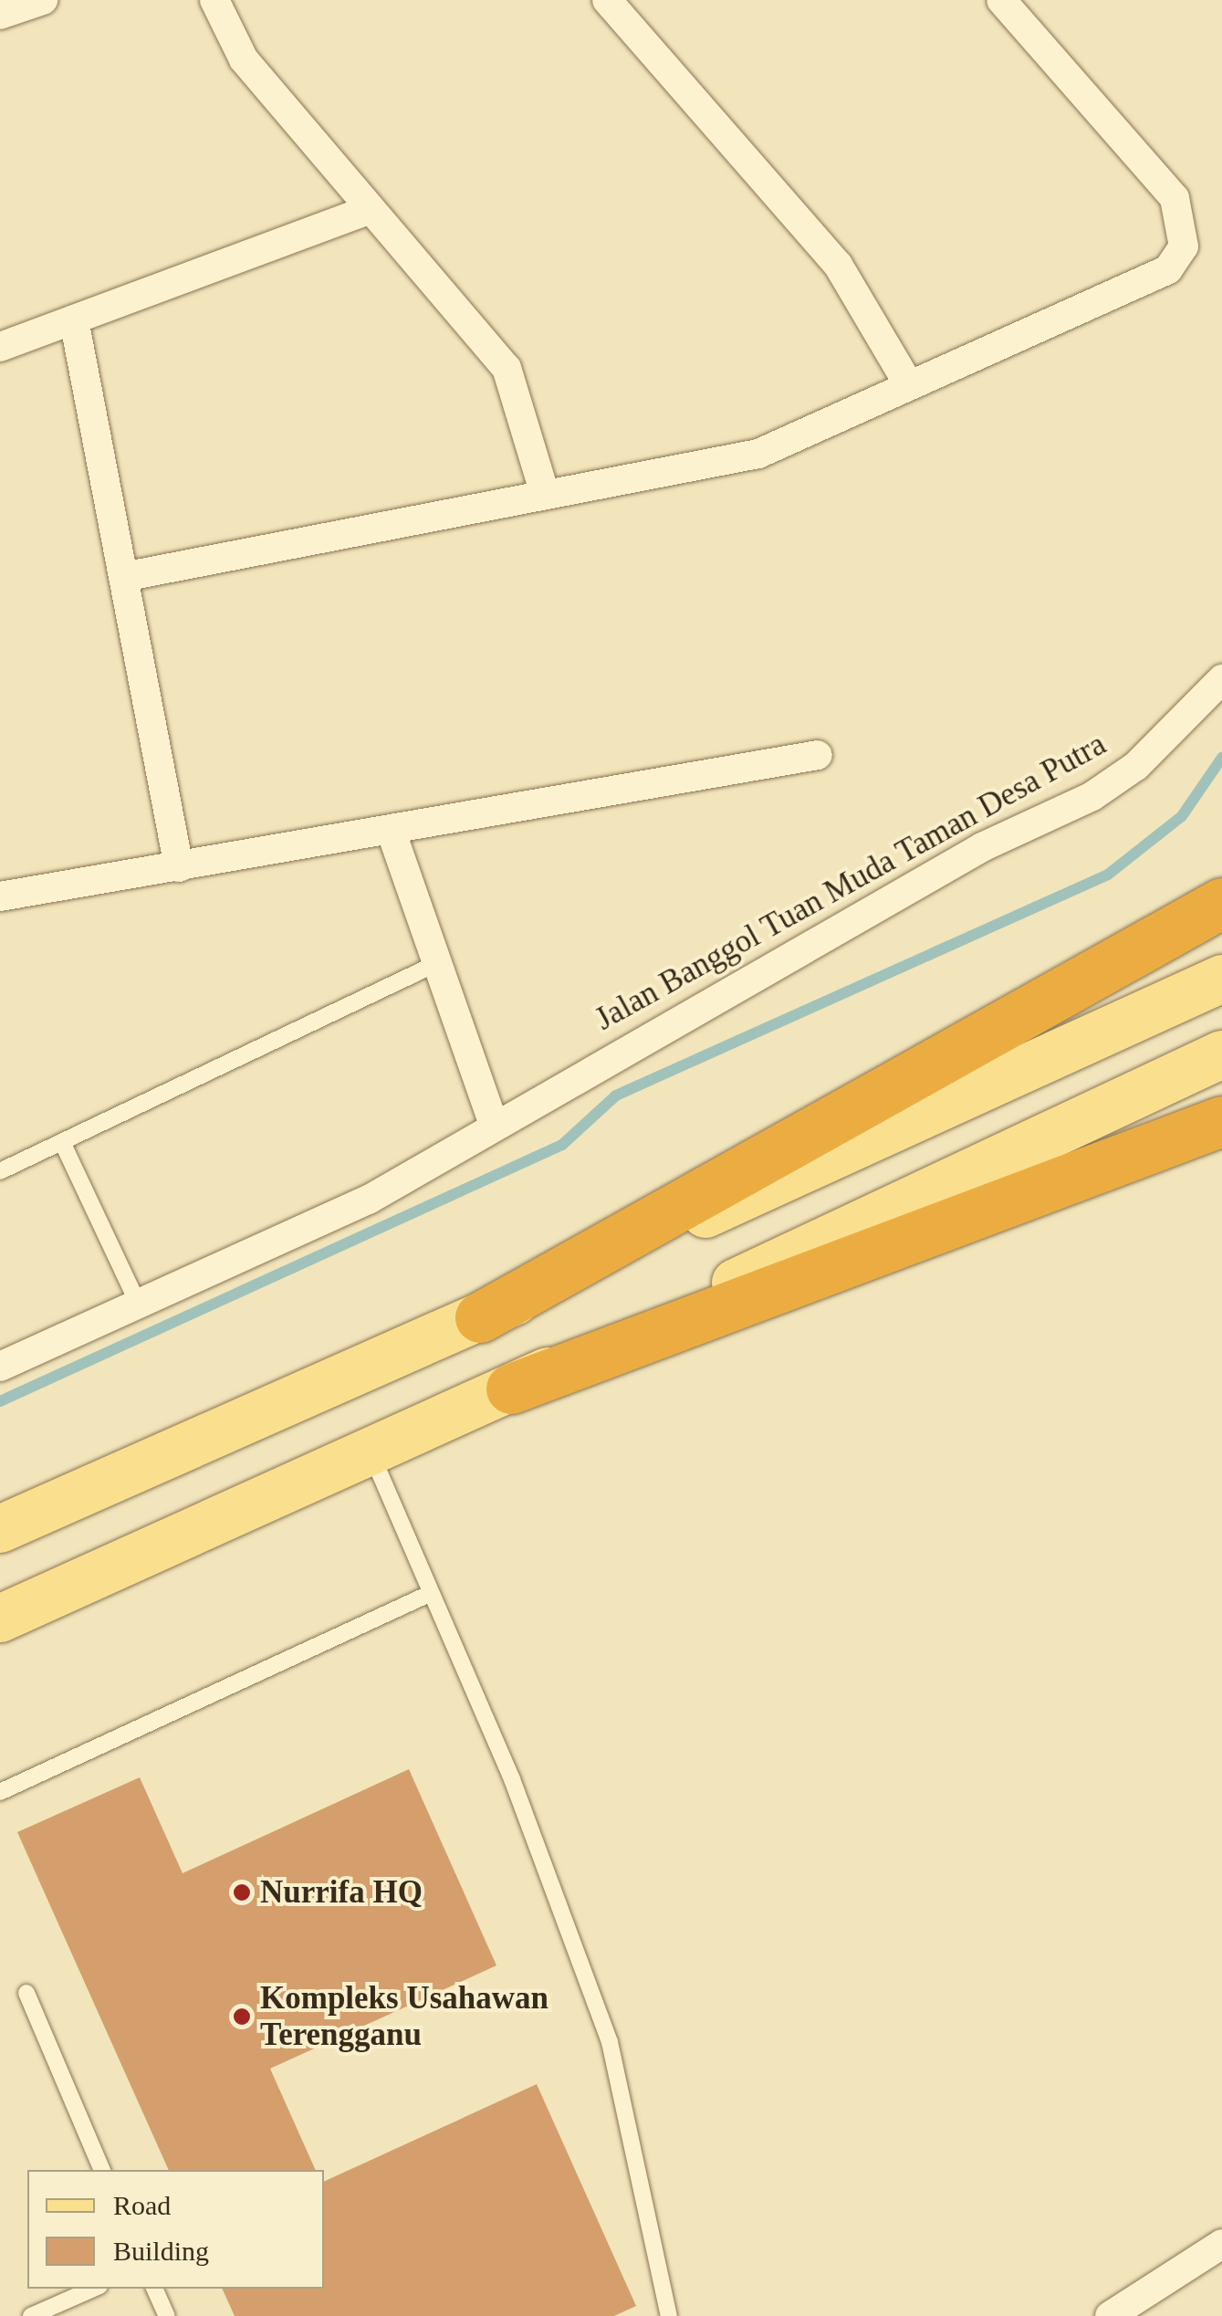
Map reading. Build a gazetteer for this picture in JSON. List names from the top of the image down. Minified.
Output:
{"streets":{"street":["Jalan Banggol Tuan Muda Taman Desa Putra"]},"places":["Nurrifa HQ","Kompleks Usahawan Terengganu"],"legend":["Road","Building"]}
